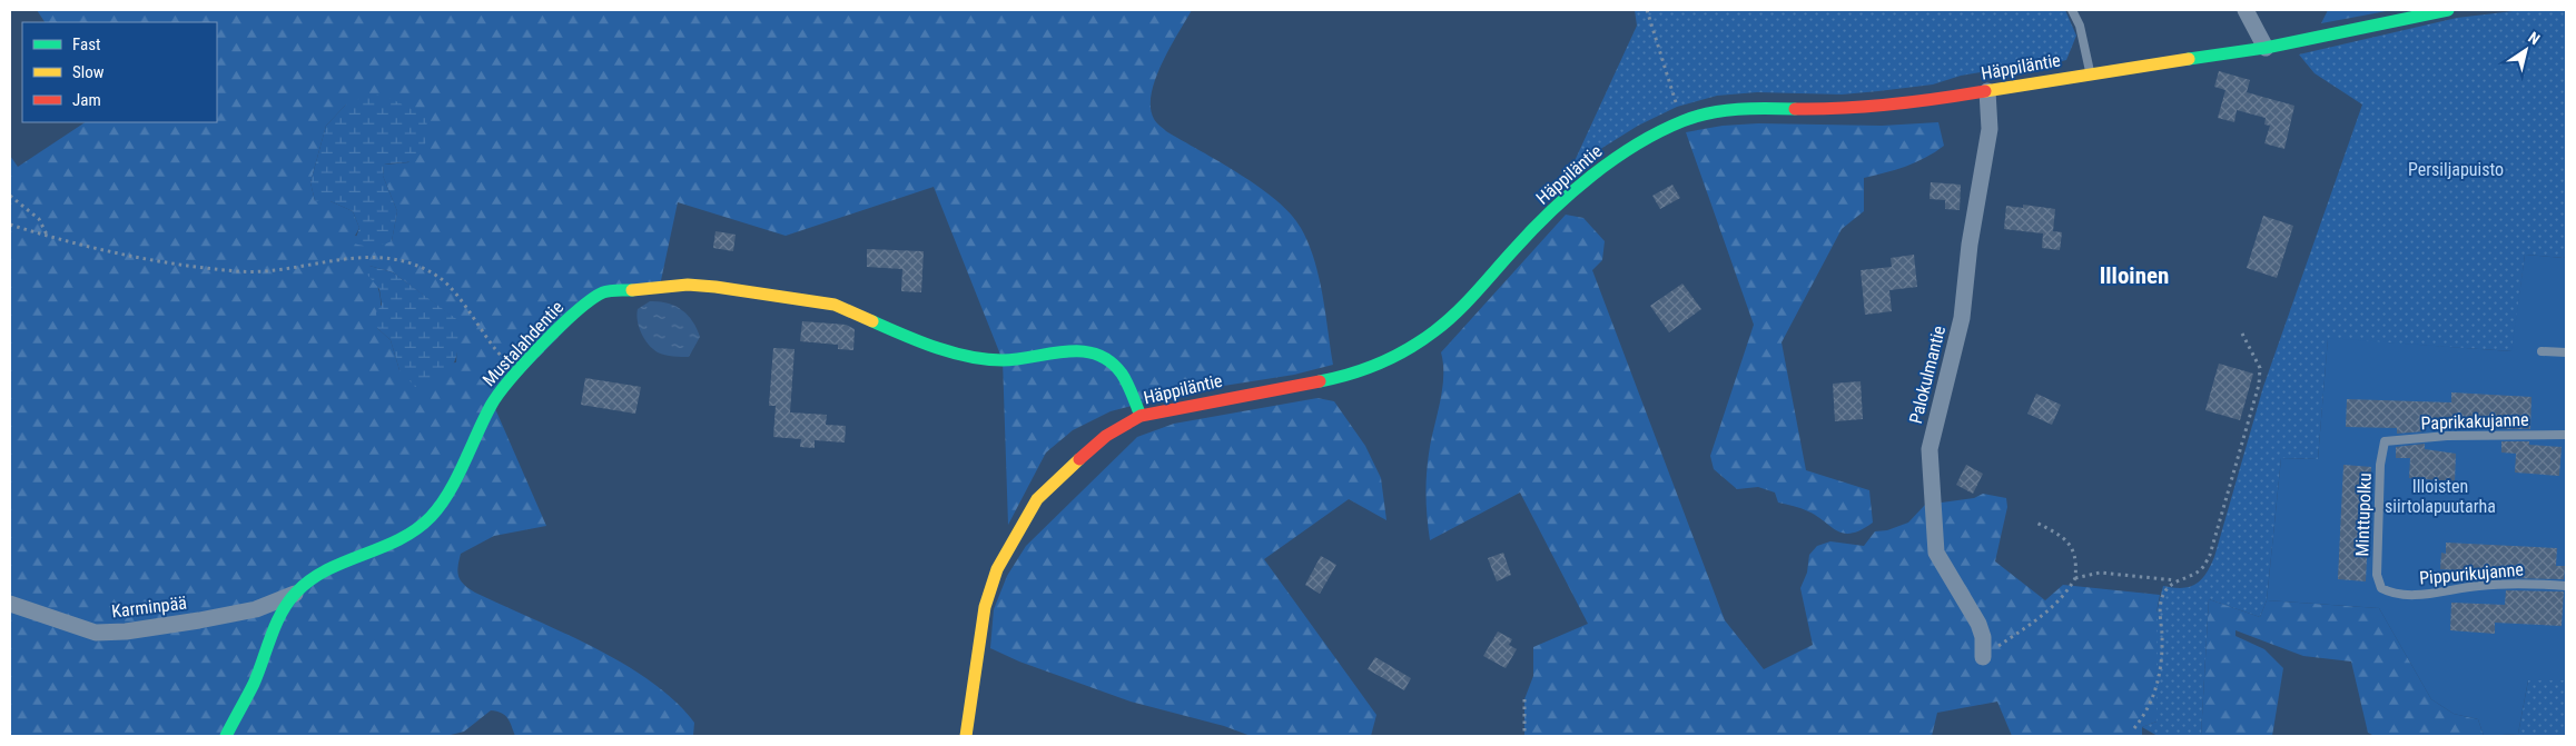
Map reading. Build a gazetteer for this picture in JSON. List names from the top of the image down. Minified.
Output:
{"streets":{"street":["Häppiläntie","Mustalahdentie","Palokulmantie","Karminpää"],"lane":["Paprikakujanne","Minttupolku","Pippurikujanne"]},"crossings":[["Häppiläntie","Mustalahdentie"],["Häppiläntie","Palokulmantie"],["Mustalahdentie","Karminpää"],["Paprikakujanne","Minttupolku"],["Minttupolku","Pippurikujanne"]],"districts":["Illoinen"],"parks":["Persiljapuisto","Illoisten siirtolapuutarha"],"legend":["Fast","Slow","Jam"],"north":"top right"}
